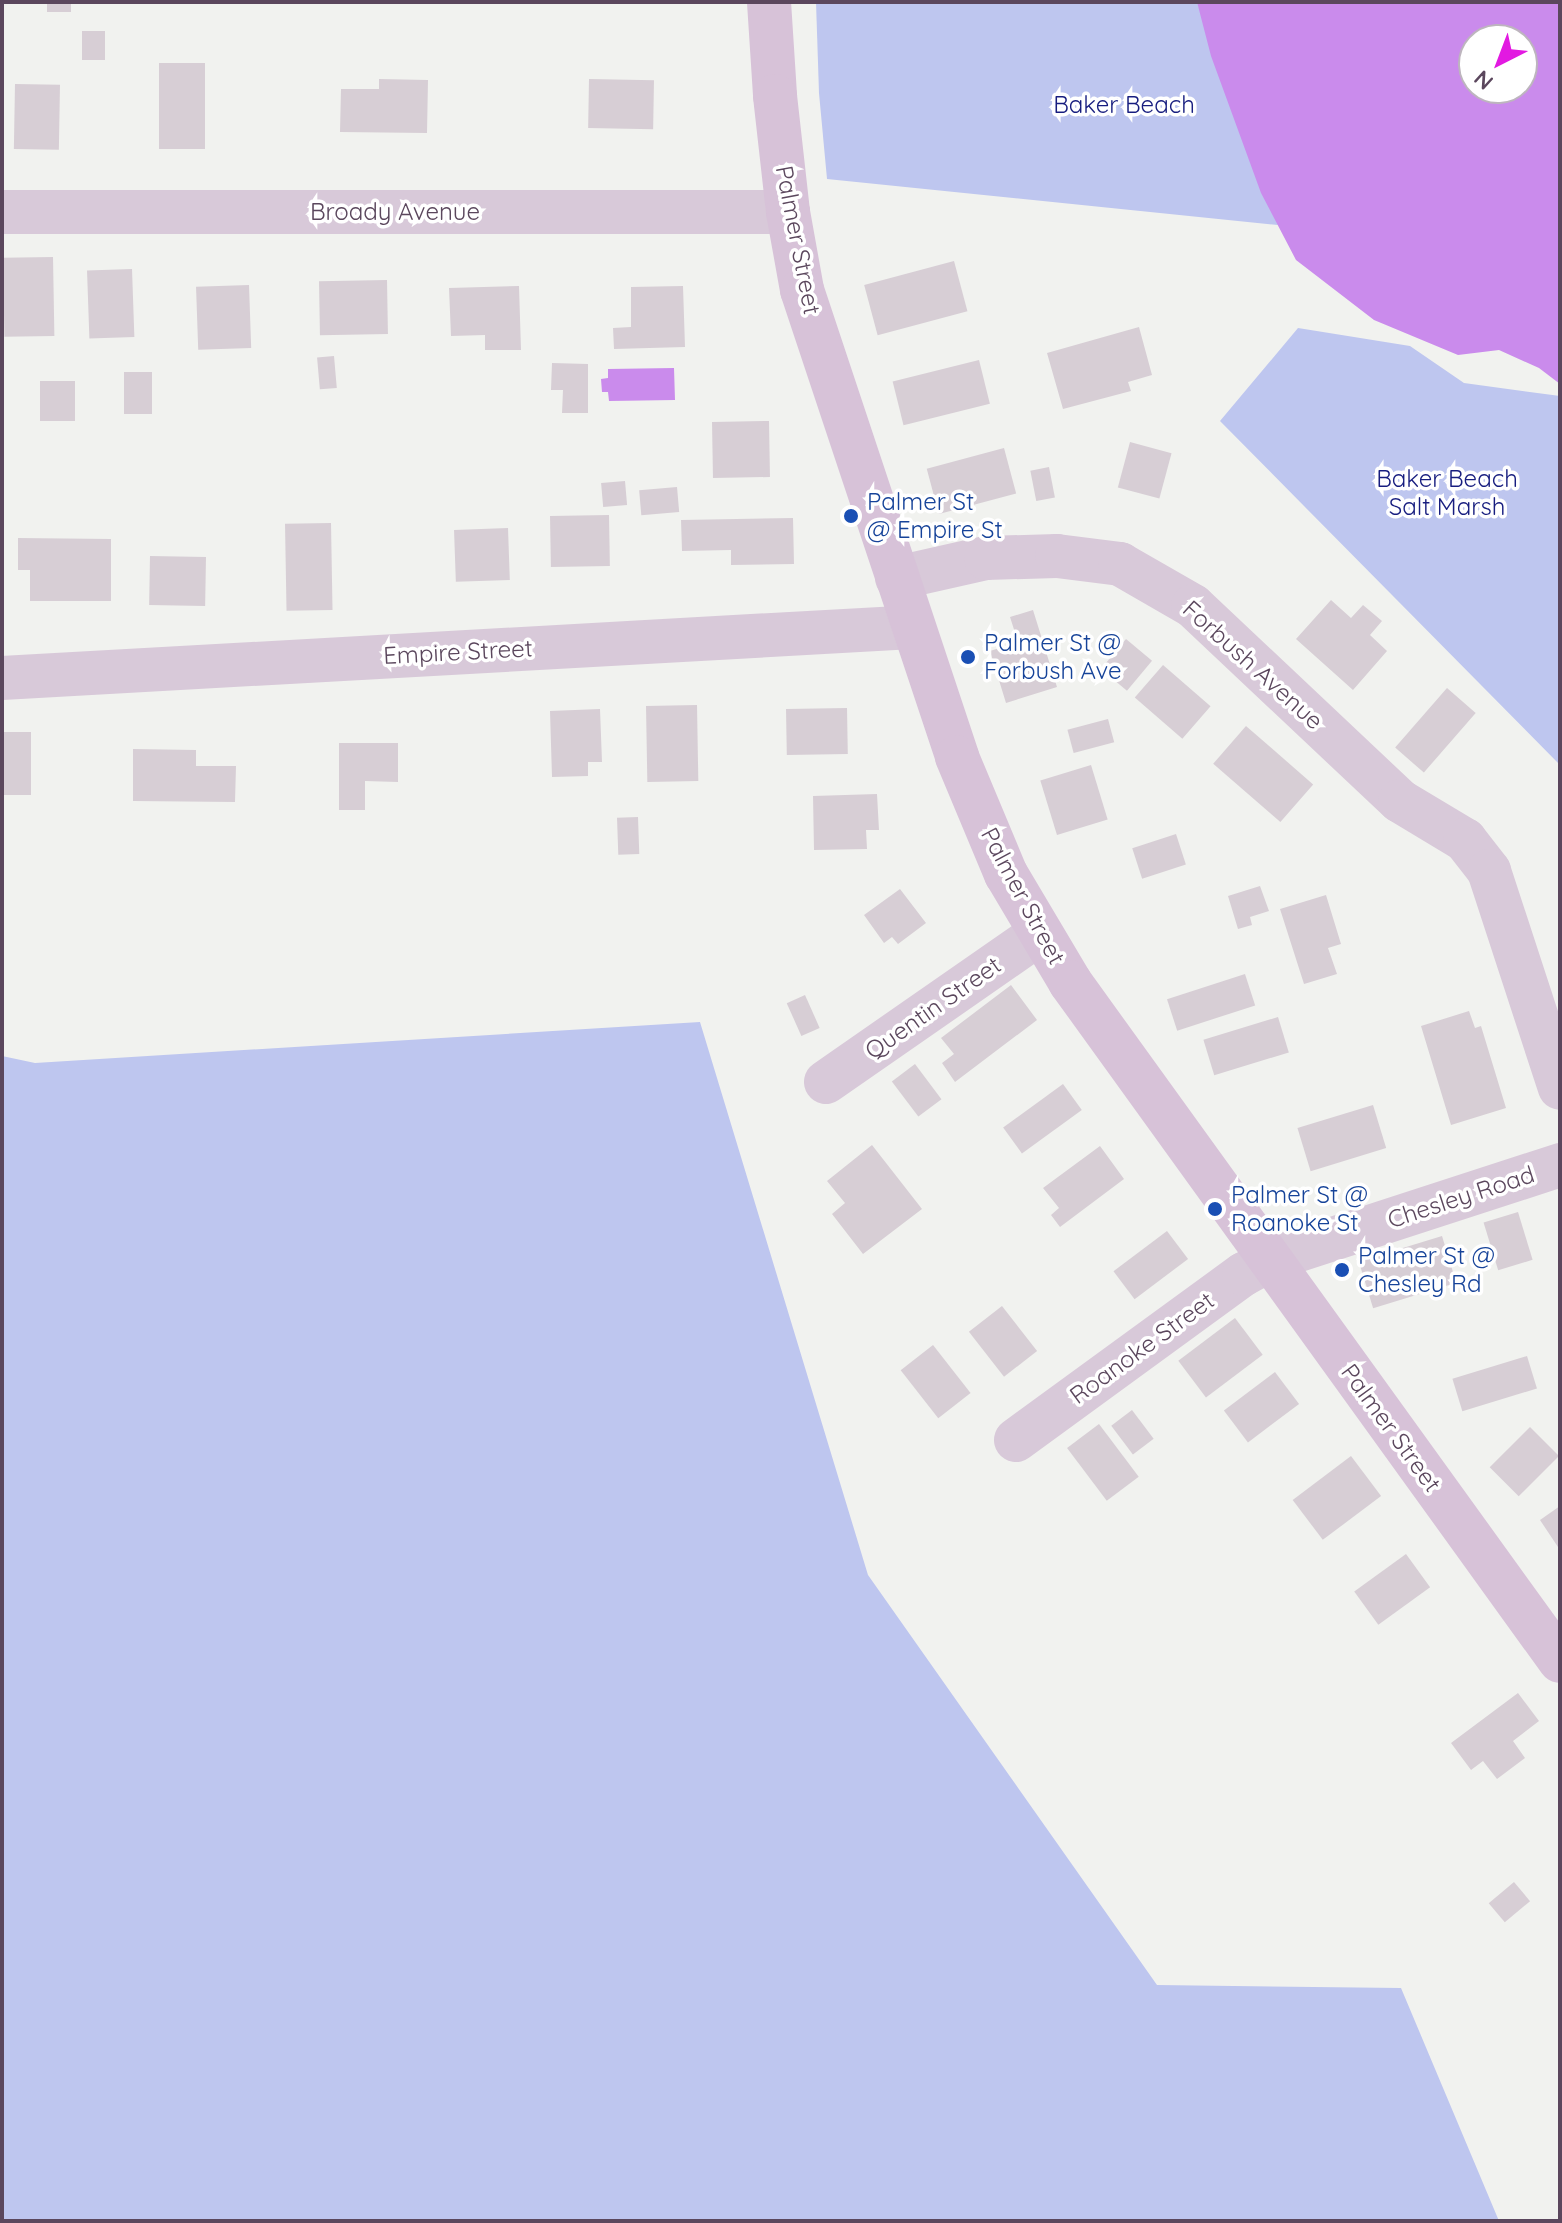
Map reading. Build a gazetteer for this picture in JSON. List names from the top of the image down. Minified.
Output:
{"streets":{"street":["Broady Avenue","Palmer Street","Empire Street","Forbush Avenue","Quentin Street","Chesley Road","Roanoke Street"]},"crossings":[["Broady Avenue","Palmer Street"],["Palmer Street","Empire Street"],["Palmer Street","Forbush Avenue"],["Palmer Street","Quentin Street"],["Palmer Street","Chesley Road"],["Palmer Street","Roanoke Street"],["Chesley Road","Roanoke Street"]],"parks":["Baker Beach","Baker Beach Salt Marsh"],"places":["Palmer St @ Empire St","Palmer St @ Forbush Ave","Palmer St @ Roanoke St","Palmer St @ Chesley Rd"],"north":"bottom left"}
